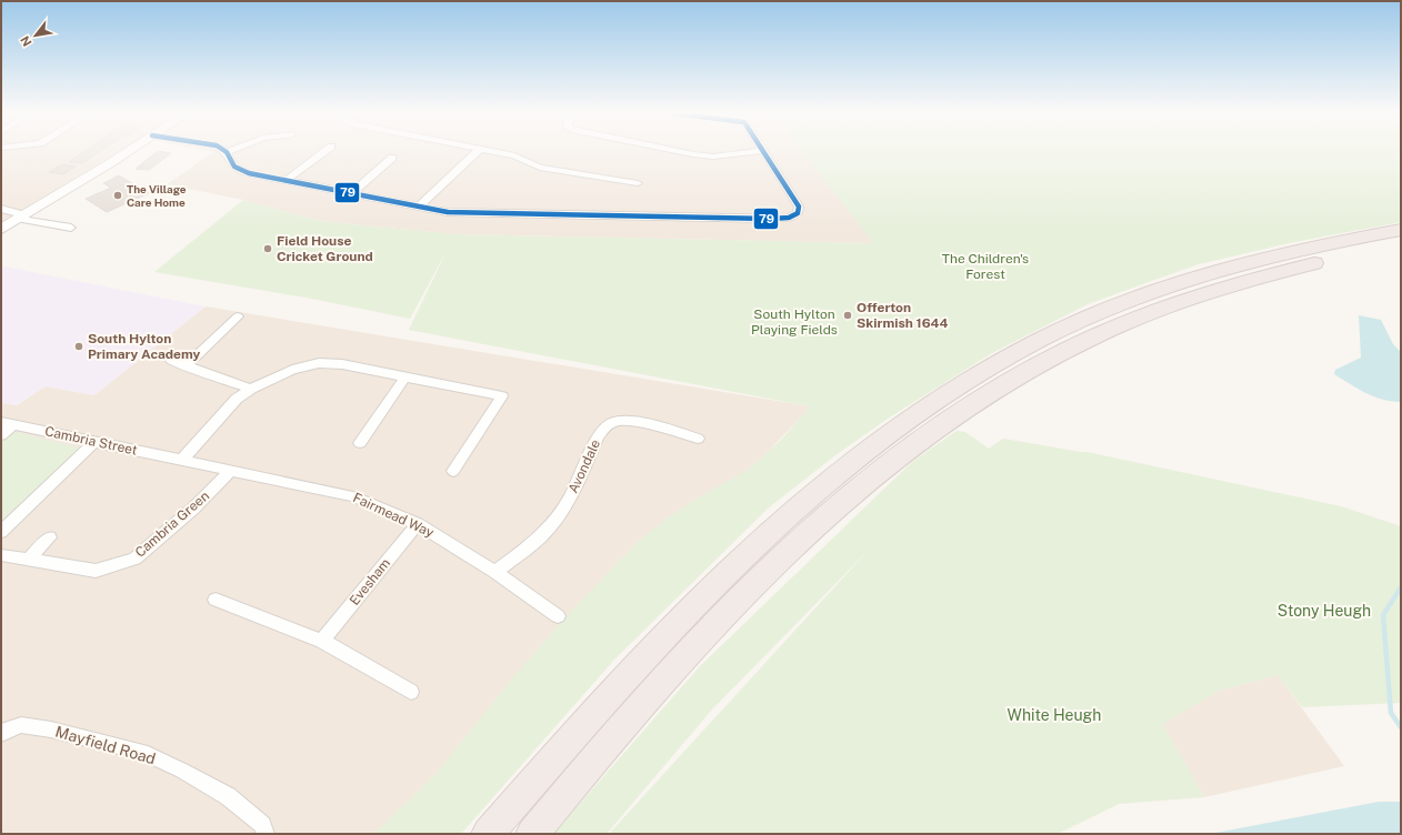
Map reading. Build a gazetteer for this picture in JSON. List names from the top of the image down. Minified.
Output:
{"streets":{"street":["Cambria Street","Avondale","Fairmead Way","Cambria Green","Evesham","Mayfield Road"]},"crossings":[["Cambria Street","Fairmead Way"],["Avondale","Fairmead Way"],["Fairmead Way","Cambria Green"],["Fairmead Way","Evesham"]],"parks":["The Children's Forest","South Hylton Playing Fields","Stony Heugh","White Heugh"],"places":["The Village Care Home","Field House Cricket Ground","Offerton Skirmish 1644","South Hylton Primary Academy"],"lines":["transit line 79"],"north":"bottom left"}
